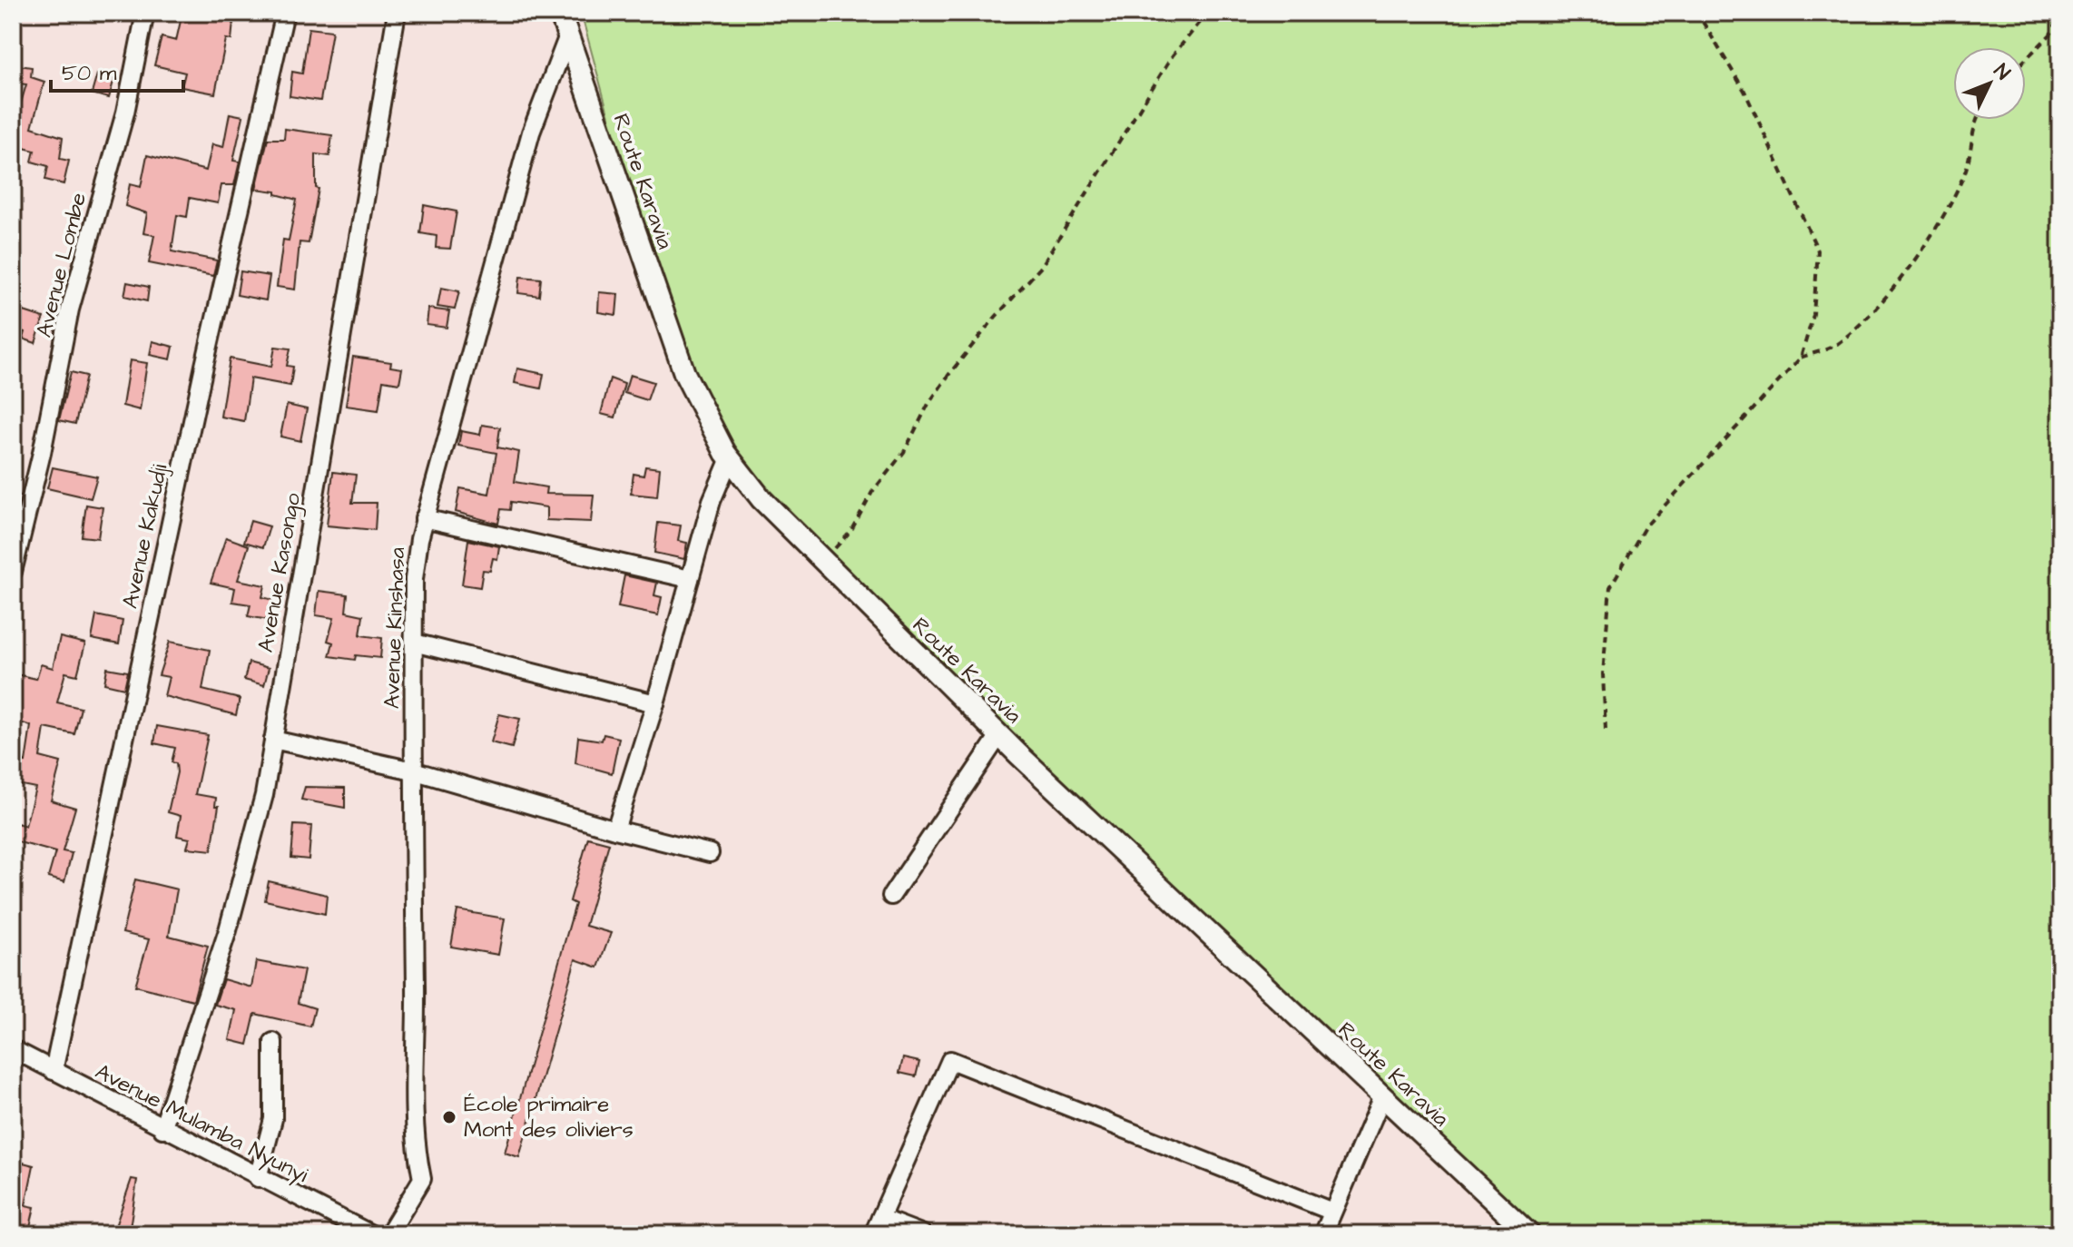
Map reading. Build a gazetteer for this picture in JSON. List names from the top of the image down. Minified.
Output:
{"streets":{"street":["Route Karavia","Avenue Lombe","Avenue Kakudji","Avenue Kasongo","Avenue Kinshasa","Avenue Mulamba Nyunyi"]},"crossings":[["Route Karavia","Avenue Kinshasa"],["Avenue Kakudji","Avenue Mulamba Nyunyi"],["Avenue Kasongo","Avenue Mulamba Nyunyi"]],"places":["École primaire Mont des oliviers"],"scale_bar":"50 m","north":"top right"}
